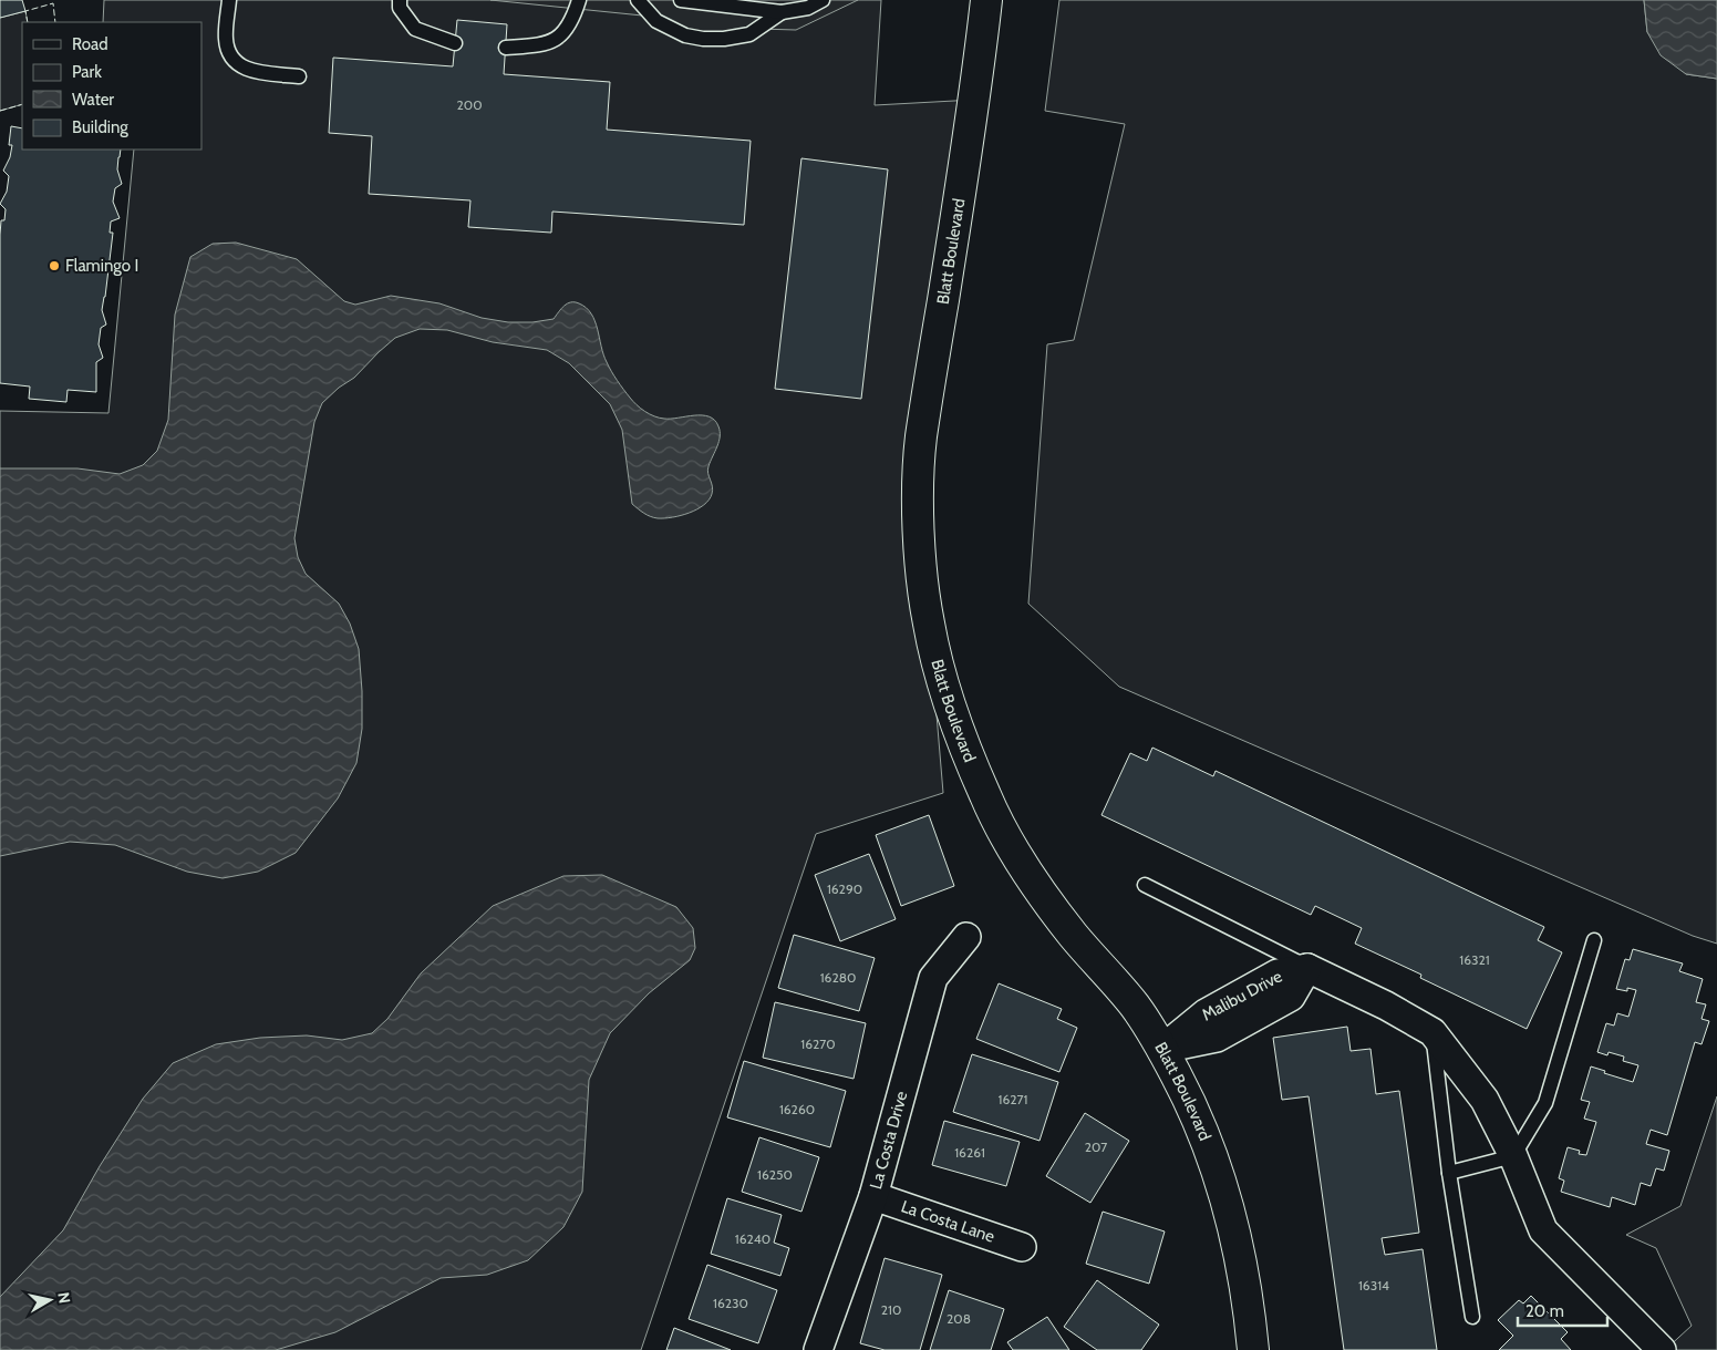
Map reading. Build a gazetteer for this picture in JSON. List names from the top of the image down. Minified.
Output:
{"streets":{"street":["Blatt Boulevard","Malibu Drive","La Costa Drive","La Costa Lane"]},"crossings":[["Blatt Boulevard","Malibu Drive"],["La Costa Drive","La Costa Lane"]],"places":["Flamingo I"],"house_numbers":["200","16290","16321","16280","16270","16271","16260","207","16261","16250","16240","16314","16230","210","208"],"legend":["Road","Park","Water","Building"],"scale_bar":"20 m","north":"right"}
